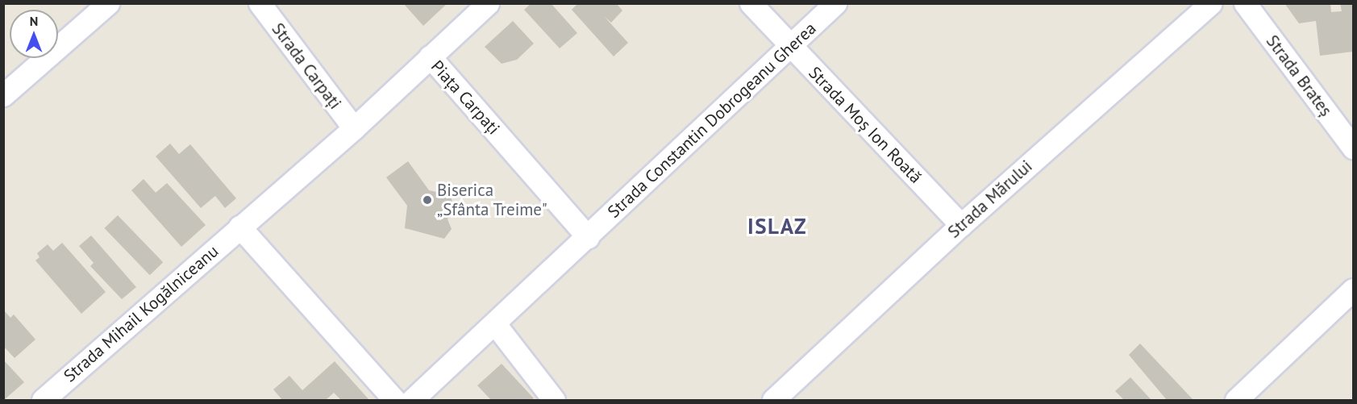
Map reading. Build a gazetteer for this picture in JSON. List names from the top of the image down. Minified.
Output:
{"streets":{"street":["Strada Carpați","Strada Brateș","Piața Carpați","Strada Constantin Dobrogeanu Gherea","Strada Moș Ion Roată","Strada Mărului","Strada Mihail Kogălniceanu"]},"crossings":[["Strada Carpați","Piața Carpați"],["Piața Carpați","Strada Constantin Dobrogeanu Gherea"],["Piața Carpați","Strada Mihail Kogălniceanu"],["Strada Constantin Dobrogeanu Gherea","Strada Moș Ion Roată"],["Strada Moș Ion Roată","Strada Mărului"]],"districts":["ISLAZ"],"places":["Biserica „Sfânta Treime\""],"north":"top"}
